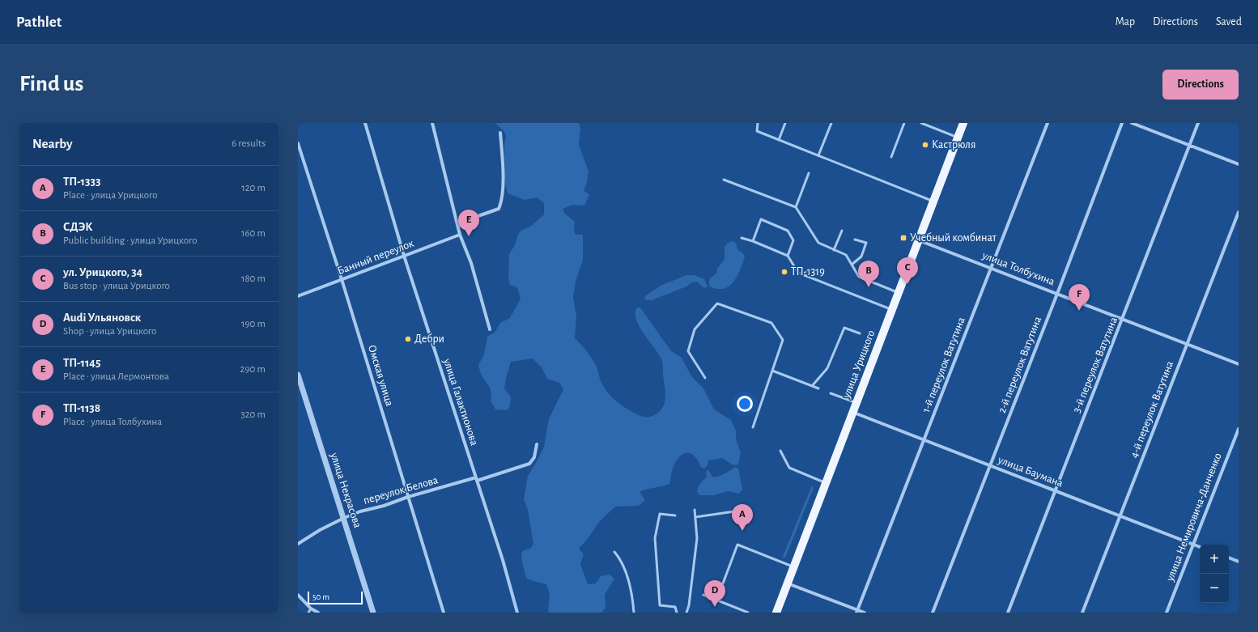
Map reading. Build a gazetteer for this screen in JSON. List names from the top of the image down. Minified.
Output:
{"streets":{"main road":["улица Урицкого"],"street":["Банный переулок","улица Толбухина","1-й переулок Ватутина","2-й переулок Ватутина","3-й переулок Ватутина","Омская улица","улица Галактионова","4-й переулок Ватутина","улица Баумана","улица Некрасова","переулок Белова","улица Немировича-Данченко"]},"crossings":[["Банный переулок","Омская улица"],["Банный переулок","улица Галактионова"],["улица Толбухина","улица Урицкого"],["улица Толбухина","1-й переулок Ватутина"],["улица Толбухина","2-й переулок Ватутина"],["улица Толбухина","3-й переулок Ватутина"],["улица Толбухина","4-й переулок Ватутина"],["улица Урицкого","улица Баумана"],["1-й переулок Ватутина","улица Баумана"],["2-й переулок Ватутина","улица Баумана"],["3-й переулок Ватутина","улица Баумана"],["Омская улица","переулок Белова"],["улица Галактионова","переулок Белова"],["4-й переулок Ватутина","улица Баумана"],["улица Баумана","улица Немировича-Данченко"],["улица Некрасова","переулок Белова"]],"places":{"other":["Кастрюля","ТП-1319","Дебри"],"transit":["Учебный комбинат"]},"scale_bar":"50 m","page":{"header":"Pathlet","nav":["Map","Directions","Saved"],"buttons":"Directions","title":"Find us","heading":["Nearby","6 results"],"list":[{"mark":"A","name":"ТП-1333","note":"Place · улица Урицкого","value":"120 m"},{"mark":"B","name":"СДЭК","note":"Public building · улица Урицкого","value":"160 m"},{"mark":"C","name":"ул. Урицкого, 34","note":"Bus stop · улица Урицкого","value":"180 m"},{"mark":"D","name":"Audi Ульяновск","note":"Shop · улица Урицкого","value":"190 m"},{"mark":"E","name":"ТП-1145","note":"Place · улица Лермонтова","value":"290 m"},{"mark":"F","name":"ТП-1138","note":"Place · улица Толбухина","value":"320 m"}],"pins":["E","C","B","F","A","D"],"map_buttons":["+","−"],"scale":"50 m"}}
